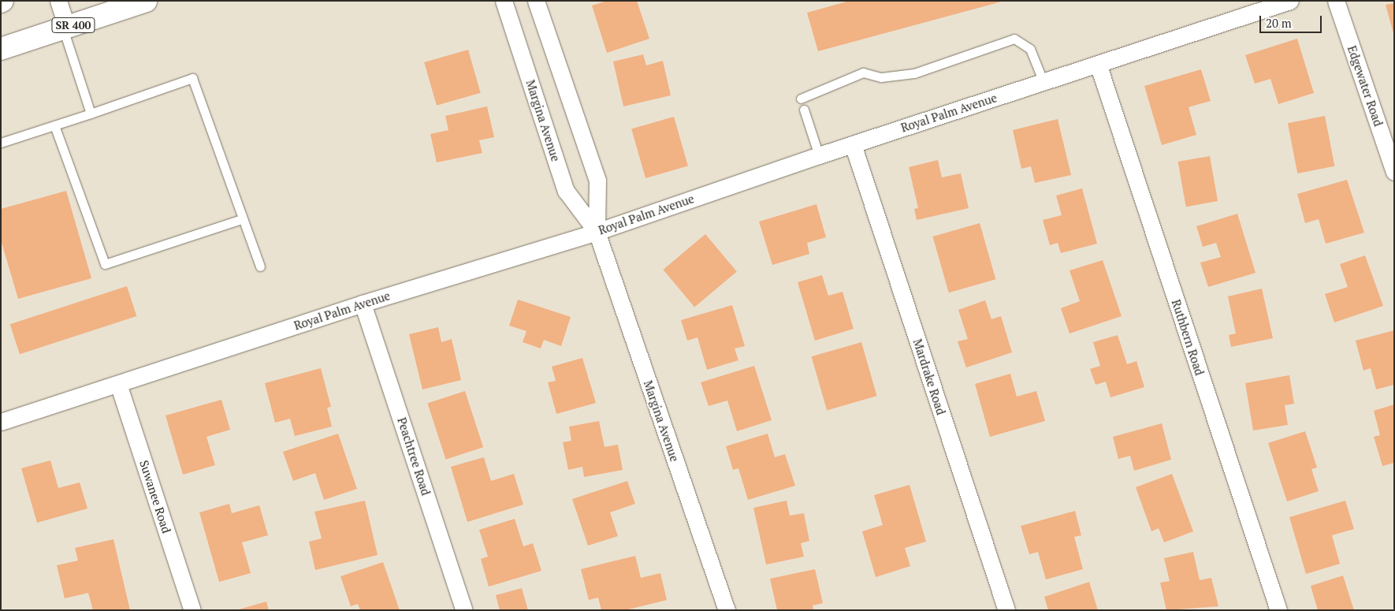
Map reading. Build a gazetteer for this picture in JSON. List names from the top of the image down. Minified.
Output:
{"streets":{"main road":["SR 400"],"street":["Edgewater Road","Royal Palm Avenue","Margina Avenue","Ruthbern Road","Mardrake Road","Peachtree Road","Suwanee Road"]},"crossings":[["Royal Palm Avenue","Margina Avenue"],["Royal Palm Avenue","Ruthbern Road"],["Royal Palm Avenue","Mardrake Road"],["Royal Palm Avenue","Peachtree Road"],["Royal Palm Avenue","Suwanee Road"]],"scale_bar":"20 m"}
